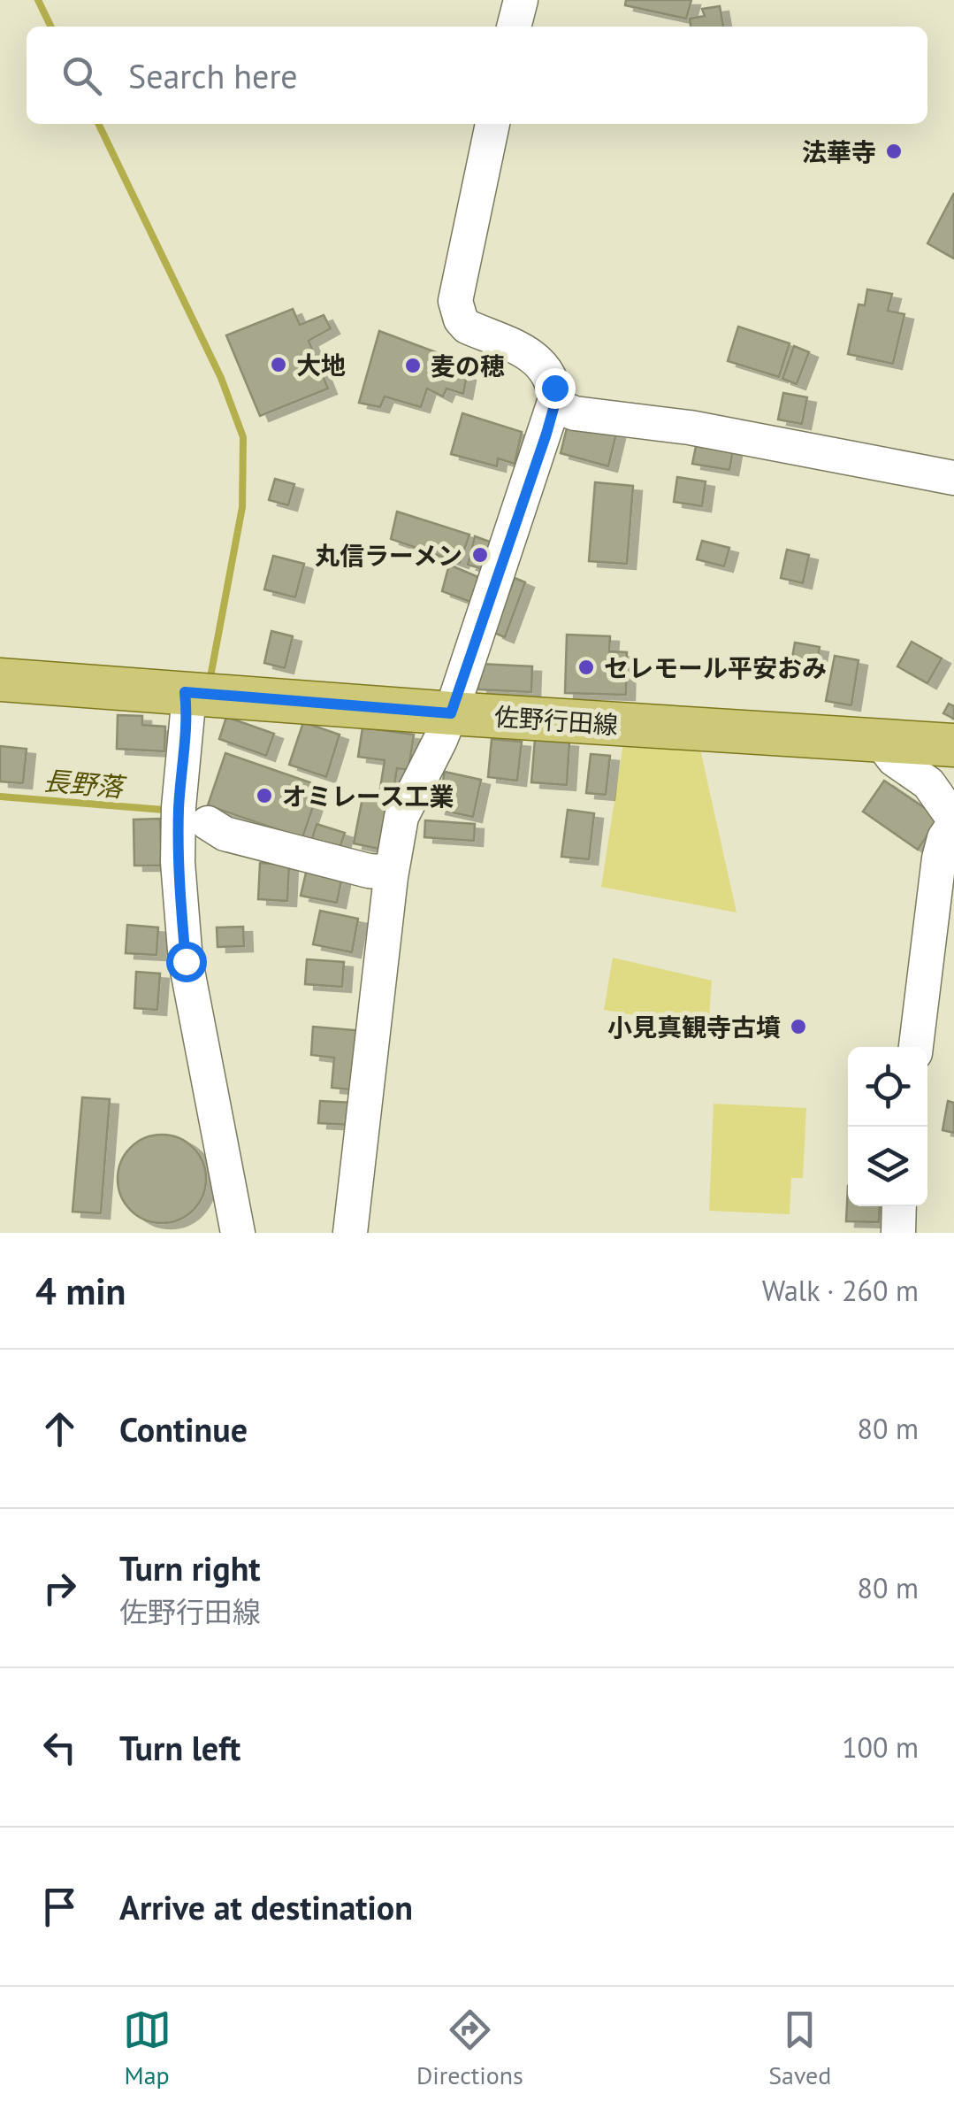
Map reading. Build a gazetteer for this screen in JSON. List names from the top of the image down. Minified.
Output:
{"streets":{"main road":["佐野行田線"]},"water":["長野落"],"places":["法華寺","大地","麦の穂","丸信ラーメン","セレモール平安おみ","オミレース工業","小見真観寺古墳"],"page":{"search":"Search here","heading":["4 min","Walk · 260 m"],"list":[["Continue","80 m"],["Turn right","佐野行田線","80 m"],["Turn left","100 m"],"Arrive at destination"],"nav":["Map","Directions","Saved"]}}
